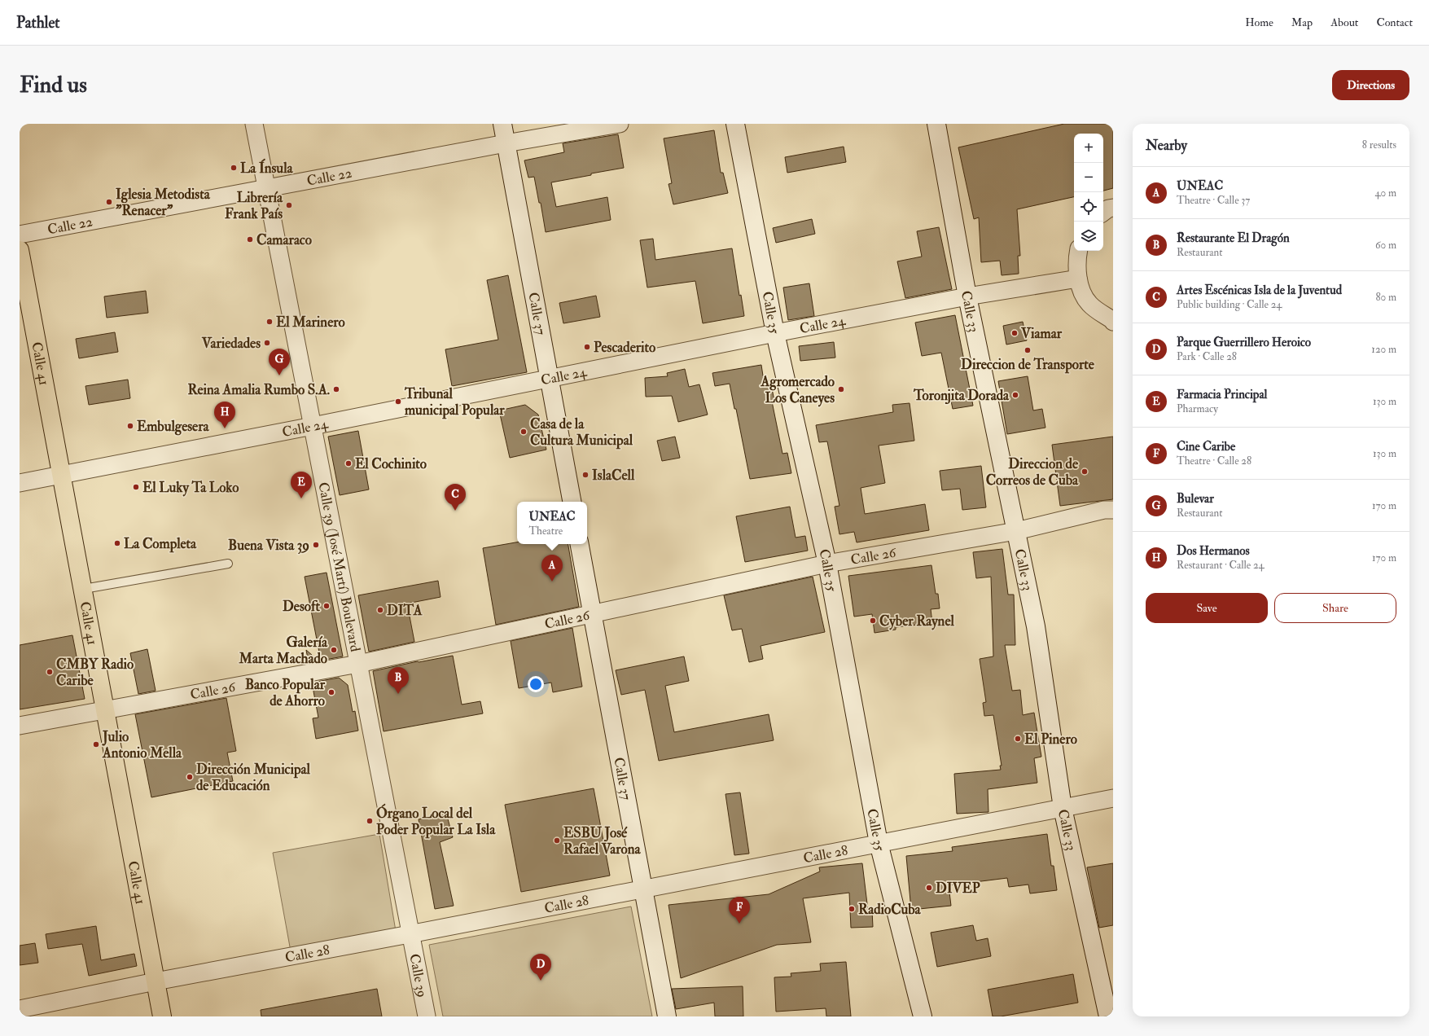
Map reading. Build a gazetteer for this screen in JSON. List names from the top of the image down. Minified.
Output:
{"streets":{"main road":["Calle 41"],"street":["Calle 22","Calle 33","Calle 35","Calle 37","Calle 24","Calle 26","Calle 39 (José Martí) Boulevard","Calle 28","Calle 39"]},"crossings":[["Calle 22","Calle 37"],["Calle 22","Calle 39 (José Martí) Boulevard"],["Calle 33","Calle 24"],["Calle 33","Calle 26"],["Calle 33","Calle 28"],["Calle 35","Calle 24"],["Calle 35","Calle 26"],["Calle 35","Calle 28"],["Calle 37","Calle 24"],["Calle 37","Calle 26"],["Calle 37","Calle 28"],["Calle 24","Calle 41"],["Calle 24","Calle 39 (José Martí) Boulevard"],["Calle 41","Calle 26"],["Calle 41","Calle 28"],["Calle 26","Calle 39 (José Martí) Boulevard"],["Calle 39 (José Martí) Boulevard","Calle 28"],["Calle 39 (José Martí) Boulevard","Calle 39"],["Calle 28","Calle 39"]],"places":["La Ínsula","Iglesia Metodista \"Renacer\"","Librería Frank País","Camaraco","El Marinero","Viamar","Variedades","Pescaderito","Direccion de Transporte","Reina Amalia Rumbo S.A.","Agromercado Los Caneyes","Toronjita Dorada","Tribunal municipal Popular","Embulgesera","Casa de la Cultura Municipal","El Cochinito","Direccion de Correos de Cuba","IslaCell","El Luky Ta Loko","La Completa","Buena Vista 39","Desoft","DITA","Cyber Raynel","Galería Marta Machado","CMBY Radio Caribe","Banco Popular de Ahorro","El Pinero","Julio Antonio Mella","Dirección Municipal de Educación","Órgano Local del Poder Popular La Isla","ESBU José Rafael Varona","DIVEP","RadioCuba"],"page":{"header":"Pathlet","nav":["Home","Map","About","Contact"],"buttons":["Directions",["Save","Share"]],"title":"Find us","heading":["Nearby","8 results"],"map_buttons":["+","−"],"list":[{"mark":"A","name":"UNEAC","note":"Theatre · Calle 37","value":"40 m"},{"mark":"B","name":"Restaurante El Dragón","note":"Restaurant","value":"60 m"},{"mark":"C","name":"Artes Escénicas Isla de la Juventud","note":"Public building · Calle 24","value":"80 m"},{"mark":"D","name":"Parque Guerrillero Heroico","note":"Park · Calle 28","value":"120 m"},{"mark":"E","name":"Farmacia Principal","note":"Pharmacy","value":"130 m"},{"mark":"F","name":"Cine Caribe","note":"Theatre · Calle 28","value":"130 m"},{"mark":"G","name":"Bulevar","note":"Restaurant","value":"170 m"},{"mark":"H","name":"Dos Hermanos","note":"Restaurant · Calle 24","value":"170 m"}],"pins":["G","H","E","C","A","B","F","D"],"popup":["UNEAC","Theatre"]}}
